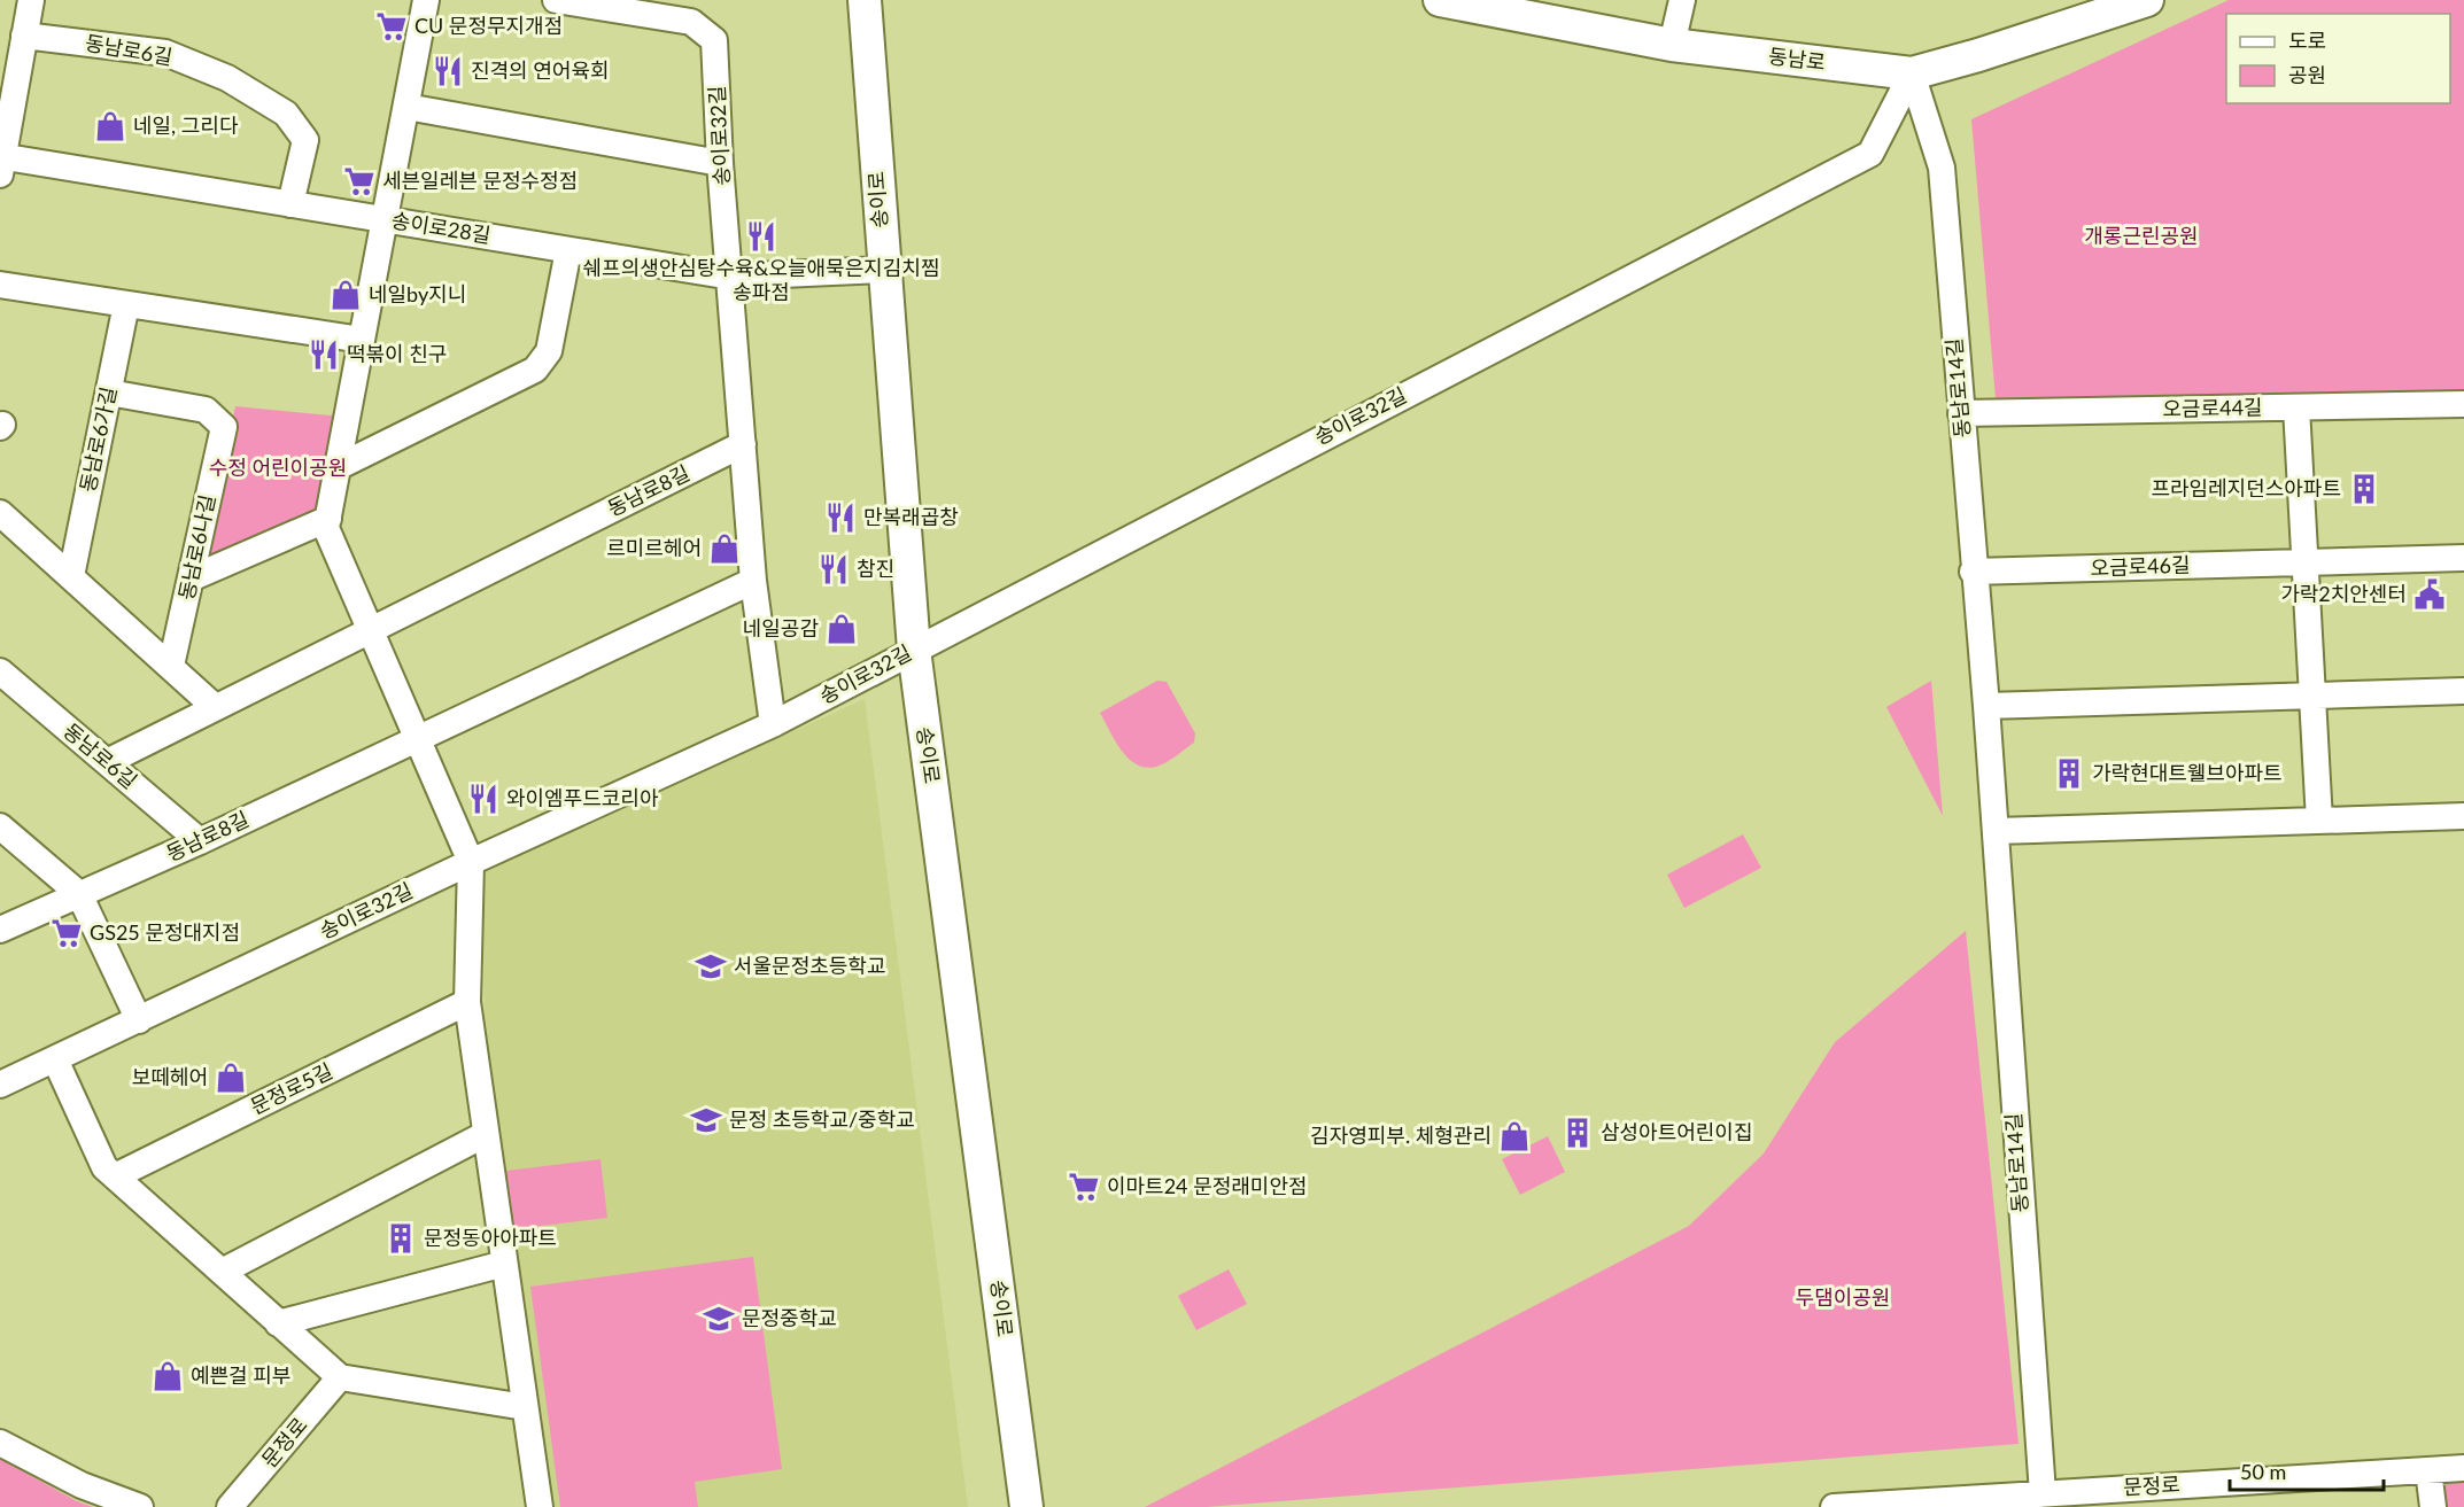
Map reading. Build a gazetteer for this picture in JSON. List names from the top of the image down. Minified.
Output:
{"streets":{"main road":["동남로","송이로"],"street":["동남로6길","송이로32길","송이로28길","동남로14길","오금로44길","동남로6가길","동남로8길","동남로6나길","오금로46길","문정로5길","문정로"]},"crossings":[["동남로6길","송이로28길"],["동남로6길","동남로8길"],["동남로","송이로32길"],["동남로","동남로14길"],["송이로32길","송이로"],["송이로32길","송이로28길"],["송이로32길","동남로14길"],["송이로32길","동남로8길"],["송이로","송이로28길"],["동남로14길","오금로44길"],["동남로14길","오금로46길"],["동남로14길","문정로"],["동남로6가길","동남로6나길"]],"parks":["개롱근린공원","수정 어린이공원","두댐이공원"],"places":{"supermarket":["CU 문정무지개점","세븐일레븐 문정수정점","GS25 문정대지점","이마트24 문정래미안점"],"restaurant":["진격의 연어육회","쉐프의생안심탕수육&오늘애묵은지김치찜 송파점","떡볶이 친구","만복래곱창","참진","와이엠푸드코리아"],"shop":["네일, 그리다","네일by지니","르미르헤어","네일공감","보떼헤어","김자영피부. 체형관리","예쁜걸 피부"],"building":["프라임레지던스아파트","가락현대트웰브아파트","삼성아트어린이집","문정동아아파트"],"public building":["가락2치안센터"],"school or university":["서울문정초등학교","문정 초등학교/중학교","문정중학교"]},"legend":["도로","공원"],"scale_bar":"50 m"}
